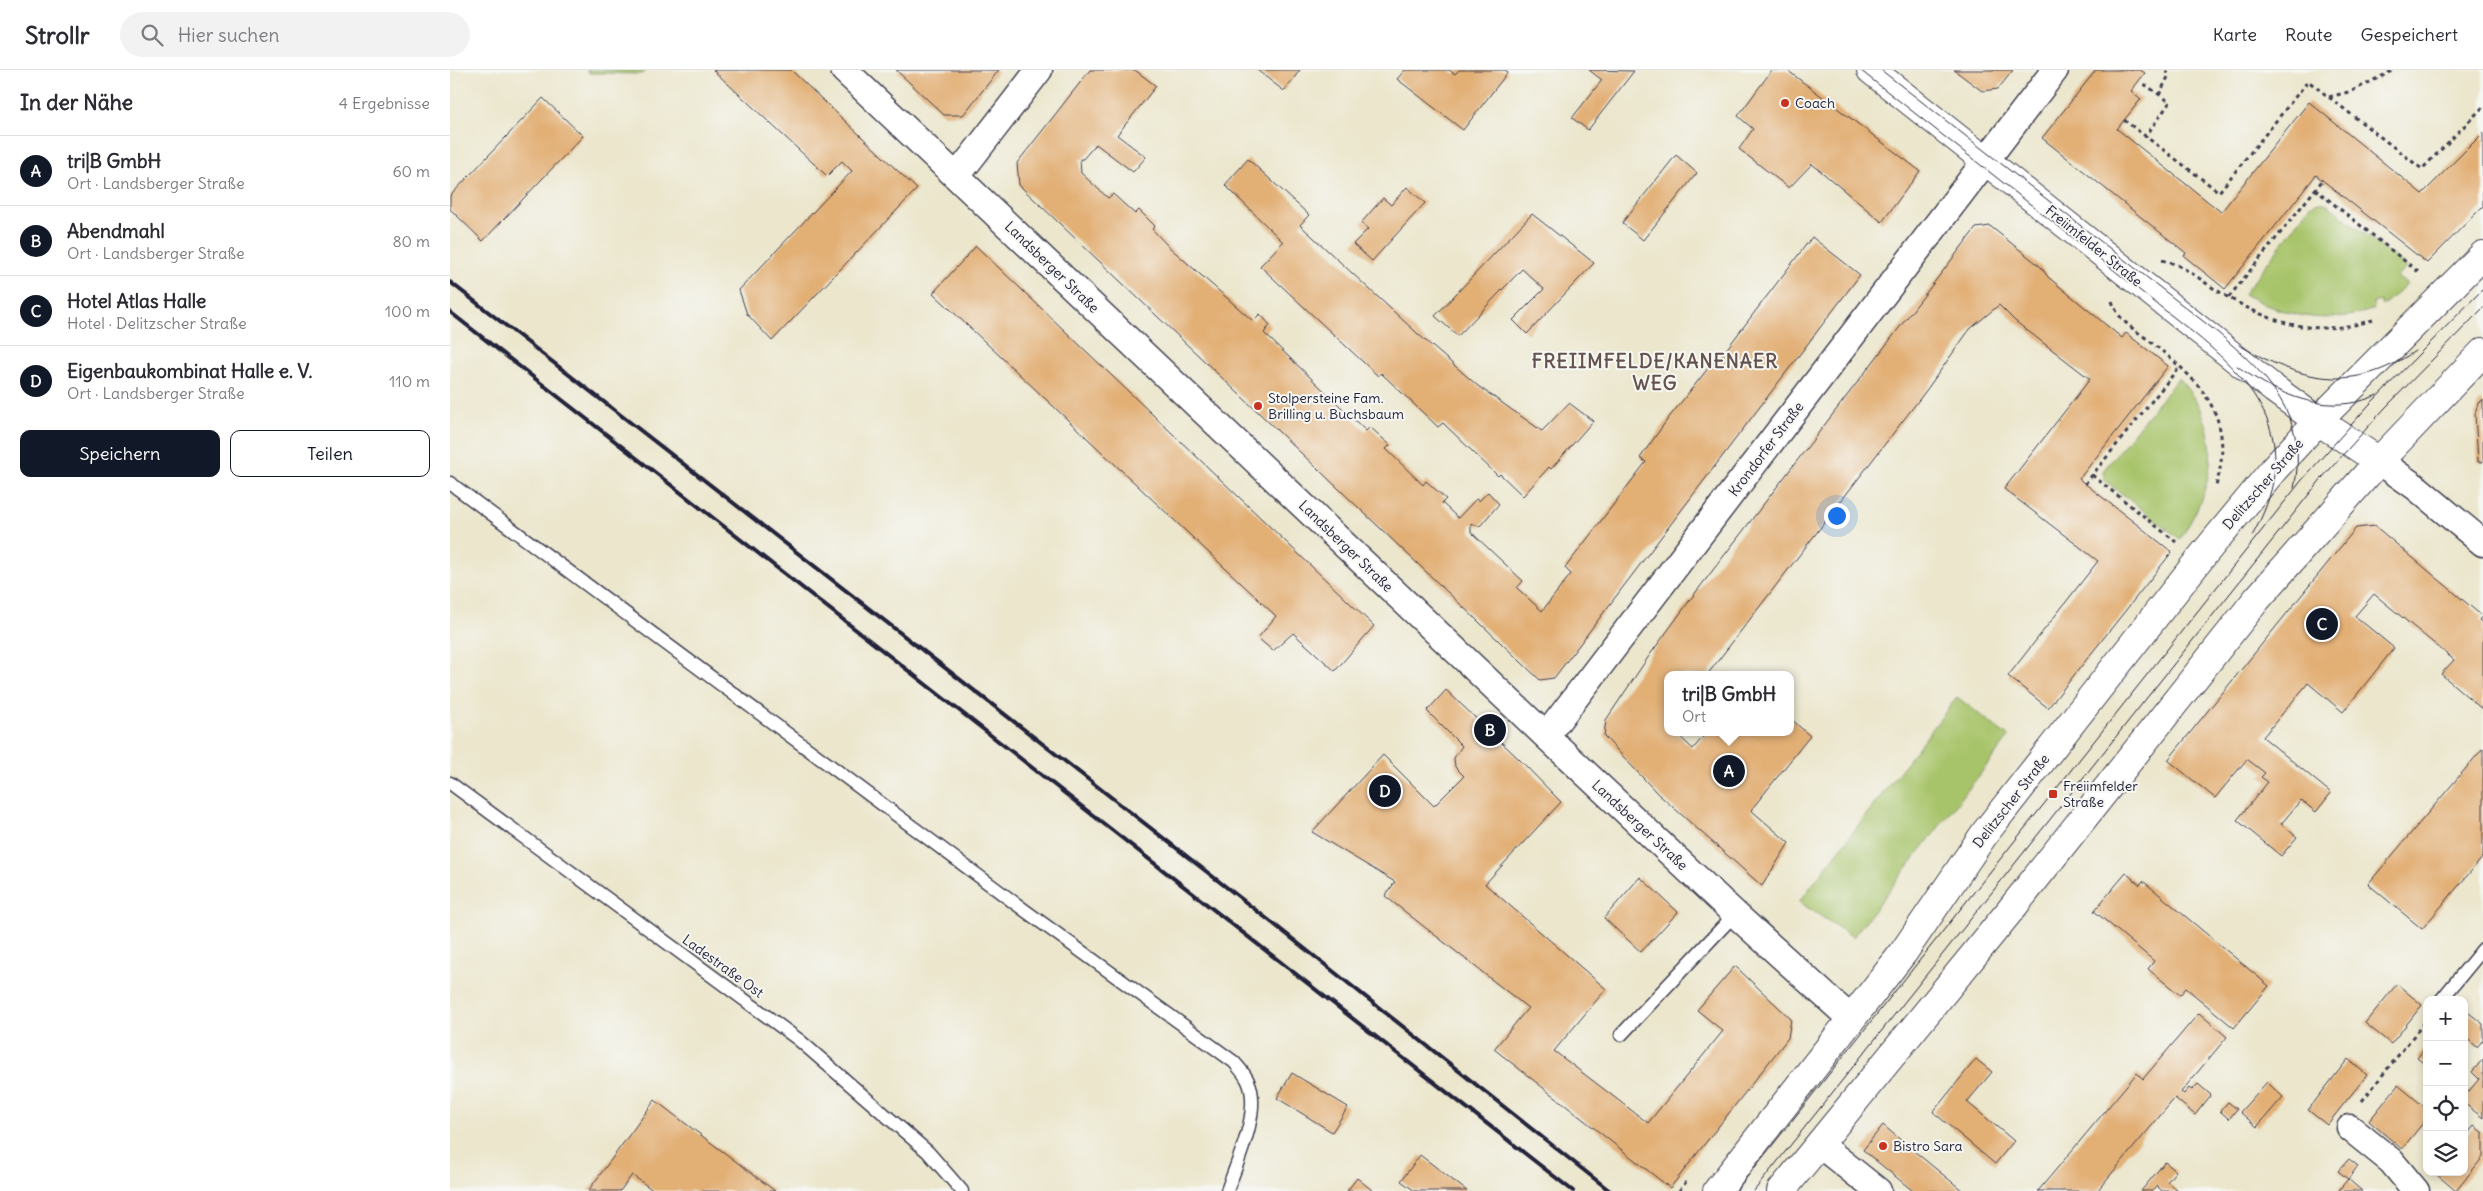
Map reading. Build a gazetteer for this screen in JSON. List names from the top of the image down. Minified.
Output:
{"streets":{"main road":["Freiimfelder Straße","Delitzscher Straße"],"street":["Landsberger Straße","Krondorfer Straße"],"lane":["Ladestraße Ost"]},"crossings":[["Freiimfelder Straße","Krondorfer Straße"],["Freiimfelder Straße","Delitzscher Straße"],["Landsberger Straße","Krondorfer Straße"],["Landsberger Straße","Delitzscher Straße"]],"districts":["FREIIMFELDE/KANENAER WEG"],"places":{"other":["Coach","Stolpersteine Fam. Brilling u. Buchsbaum","Bistro Sara"],"transit":["Freiimfelder Straße"]},"page":{"header":"Strollr","search":"Hier suchen","nav":["Karte","Route","Gespeichert"],"heading":["In der Nähe","4 Ergebnisse"],"list":[{"mark":"A","name":"tri|B GmbH","note":"Ort · Landsberger Straße","value":"60 m"},{"mark":"B","name":"Abendmahl","note":"Ort · Landsberger Straße","value":"80 m"},{"mark":"C","name":"Hotel Atlas Halle","note":"Hotel · Delitzscher Straße","value":"100 m"},{"mark":"D","name":"Eigenbaukombinat Halle e. V.","note":"Ort · Landsberger Straße","value":"110 m"}],"buttons":["Speichern","Teilen"],"pins":["C","B","A","D"],"popup":["tri|B GmbH","Ort"],"map_buttons":["+","−"]}}
